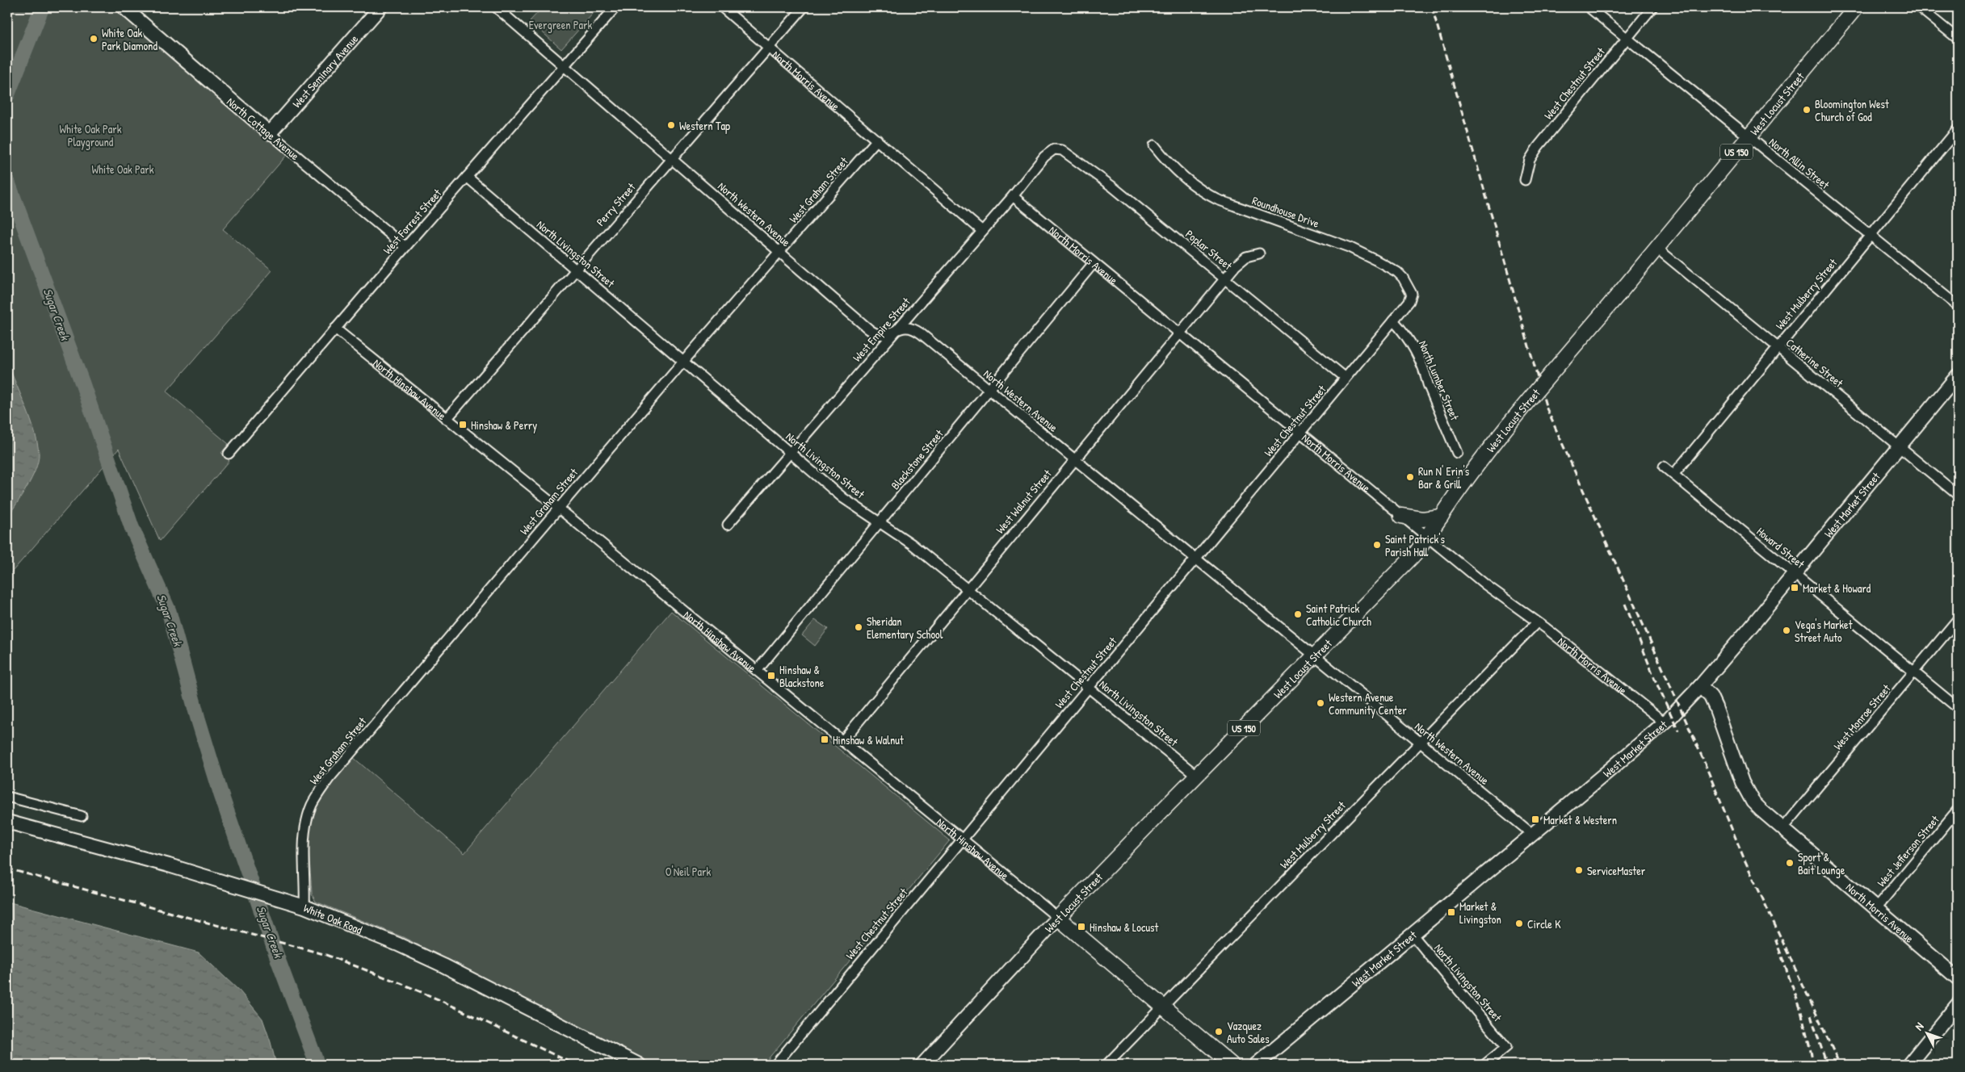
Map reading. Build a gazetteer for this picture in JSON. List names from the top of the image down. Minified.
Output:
{"streets":{"main road":["West Locust Street","US 150","North Hinshaw Avenue"],"street":["West Seminary Avenue","North Morris Avenue","West Chestnut Street","North Cottage Avenue","North Allin Street","West Graham Street","Perry Street","Roundhouse Drive","North Western Avenue","West Forrest Street","Poplar Street","North Livingston Street","West Mulberry Street","West Empire Street","Catherine Street","North Lumber Street","Blackstone Street","West Walnut Street","West Market Street","Howard Street","West Monroe Street","West Jefferson Street","White Oak Road"]},"crossings":[["West Seminary Avenue","North Cottage Avenue"],["North Morris Avenue","West Chestnut Street"],["North Morris Avenue","West Locust Street"],["North Morris Avenue","West Graham Street"],["North Morris Avenue","Perry Street"],["North Morris Avenue","West Mulberry Street"],["North Morris Avenue","West Empire Street"],["North Morris Avenue","Blackstone Street"],["North Morris Avenue","West Walnut Street"],["North Morris Avenue","West Market Street"],["North Morris Avenue","West Monroe Street"],["North Morris Avenue","West Jefferson Street"],["West Chestnut Street","North Allin Street"],["West Chestnut Street","Roundhouse Drive"],["West Chestnut Street","North Western Avenue"],["West Chestnut Street","Poplar Street"],["West Chestnut Street","North Livingston Street"],["West Chestnut Street","North Lumber Street"],["West Chestnut Street","North Hinshaw Avenue"],["West Locust Street","North Allin Street"],["West Locust Street","North Western Avenue"],["West Locust Street","North Livingston Street"],["West Locust Street","Catherine Street"],["West Locust Street","North Hinshaw Avenue"],["North Cottage Avenue","West Forrest Street"],["North Allin Street","West Mulberry Street"],["West Graham Street","North Western Avenue"],["West Graham Street","North Livingston Street"],["West Graham Street","North Hinshaw Avenue"],["West Graham Street","White Oak Road"],["Perry Street","North Western Avenue"],["Perry Street","North Livingston Street"],["Perry Street","North Hinshaw Avenue"],["North Western Avenue","West Forrest Street"],["North Western Avenue","West Mulberry Street"],["North Western Avenue","West Empire Street"],["North Western Avenue","Blackstone Street"],["North Western Avenue","West Walnut Street"],["North Western Avenue","West Market Street"],["West Forrest Street","North Livingston Street"],["West Forrest Street","North Hinshaw Avenue"],["Poplar Street","West Empire Street"],["Poplar Street","West Walnut Street"],["North Livingston Street","West Empire Street"],["North Livingston Street","Blackstone Street"],["North Livingston Street","West Walnut Street"],["North Livingston Street","West Market Street"],["West Mulberry Street","Catherine Street"],["West Mulberry Street","North Hinshaw Avenue"],["West Mulberry Street","Howard Street"],["Catherine Street","West Market Street"],["North Hinshaw Avenue","Blackstone Street"],["North Hinshaw Avenue","West Walnut Street"],["West Market Street","Howard Street"],["Howard Street","West Monroe Street"]],"water":["Sugar Creek"],"parks":["Evergreen Park","White Oak Park Playground","White Oak Park","O'Neil Park"],"places":{"other":["White Oak Park Diamond","Bloomington West Church of God","Western Tap","Run N' Erin's Bar & Grill","Saint Patrick's Parish Hall","Saint Patrick Catholic Church","Sheridan Elementary School","Vega's Market Street Auto","Western Avenue Community Center","Sport & Bait Lounge","ServiceMaster","Circle K","Vazquez Auto Sales"],"transit":["Hinshaw & Perry","Market & Howard","Hinshaw & Blackstone","Hinshaw & Walnut","Market & Western","Market & Livingston","Hinshaw & Locust"]},"north":"top left"}
